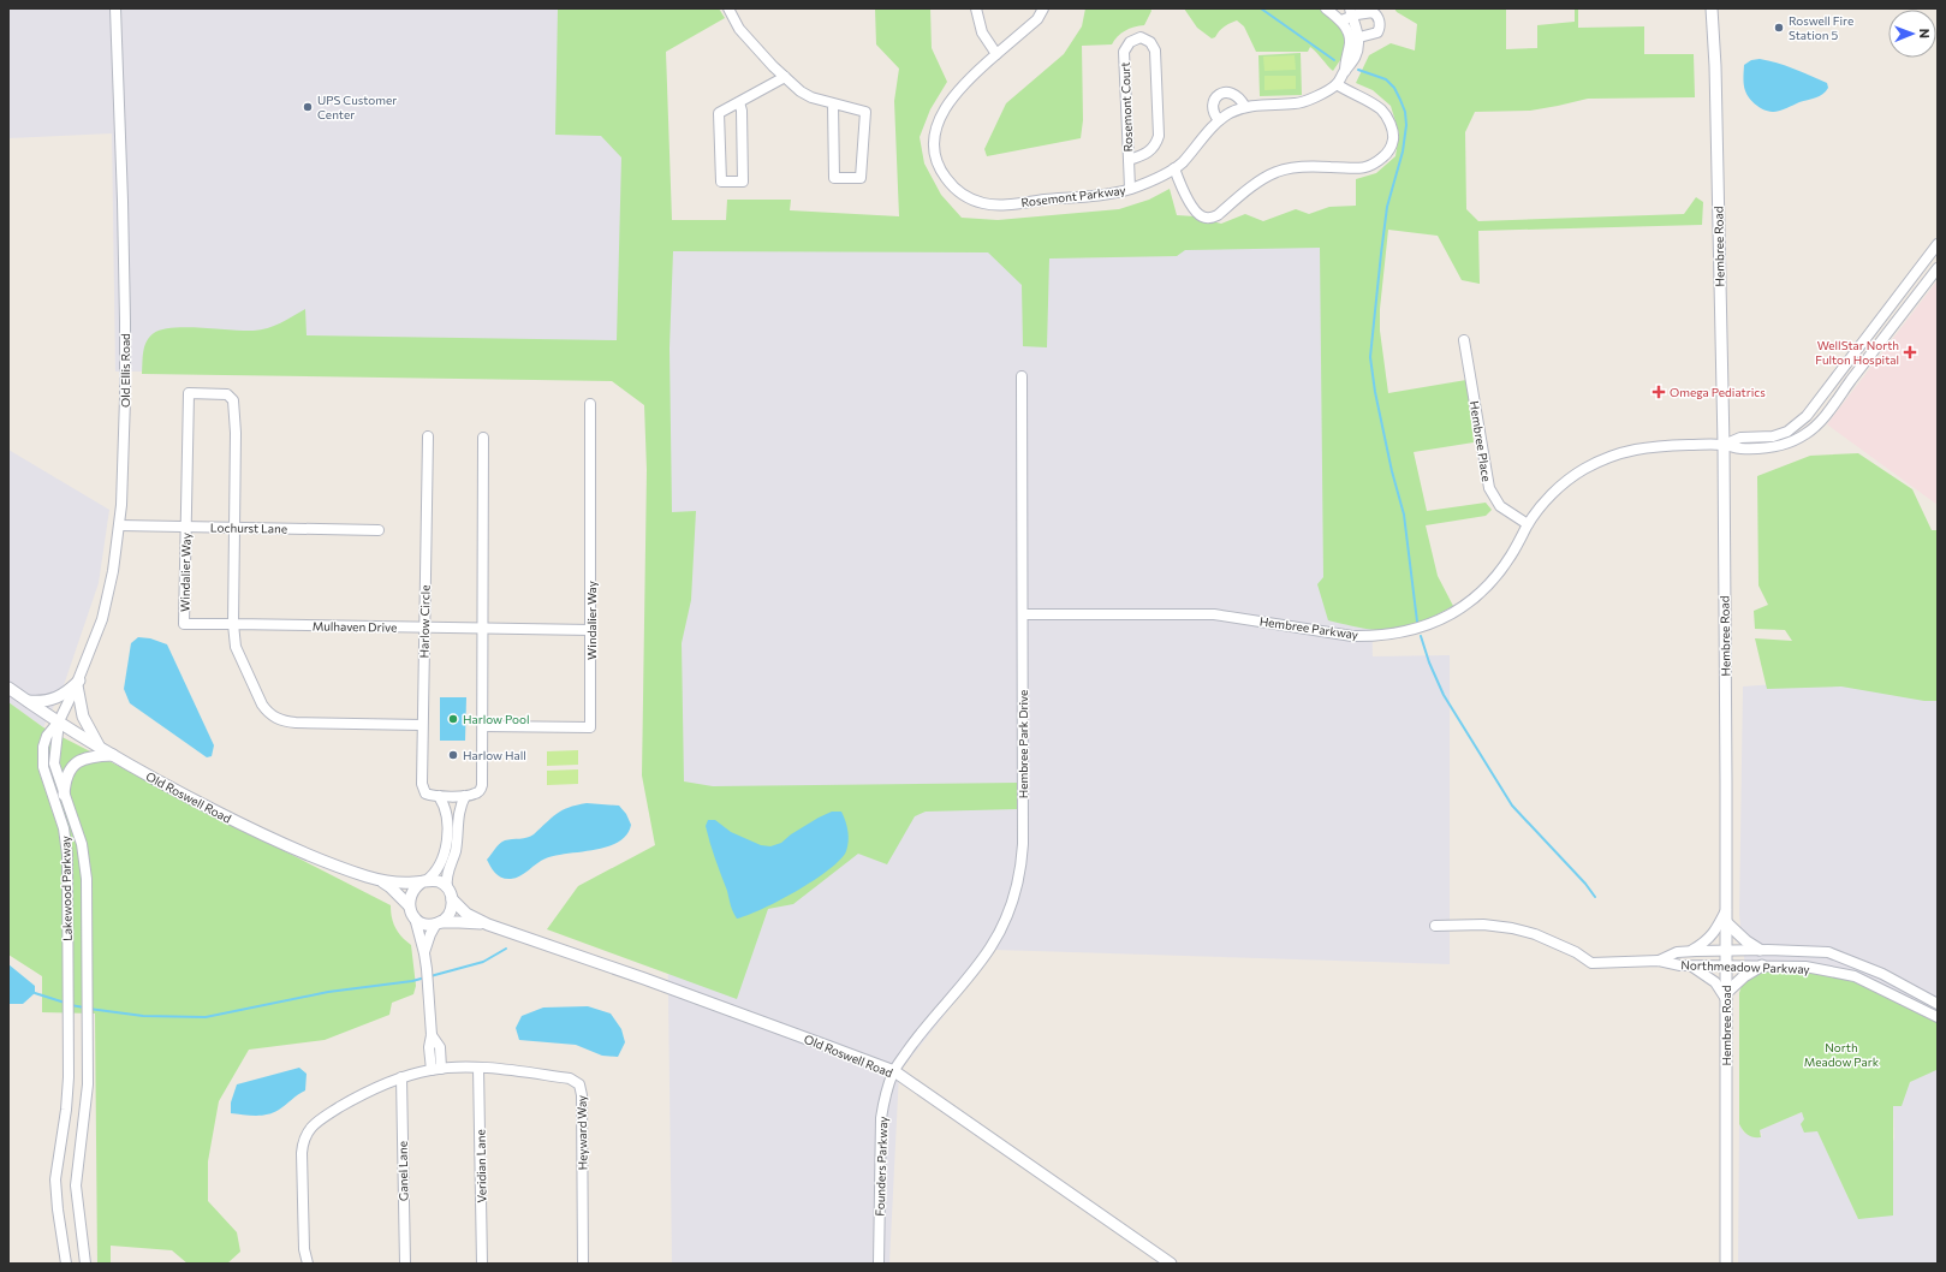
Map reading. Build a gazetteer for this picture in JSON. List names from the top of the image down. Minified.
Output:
{"streets":{"street":["Rosemont Court","Rosemont Parkway","Hembree Road","Old Ellis Road","Hembree Place","Lochurst Lane","Windalier Way","Harlow Circle","Mulhaven Drive","Hembree Parkway","Hembree Park Drive","Old Roswell Road","Lakewood Parkway","Northmeadow Parkway","Heyward Way","Veridian Lane","Founders Parkway","Ganel Lane"]},"crossings":[["Rosemont Court","Rosemont Parkway"],["Hembree Road","Hembree Parkway"],["Hembree Road","Northmeadow Parkway"],["Old Ellis Road","Lochurst Lane"],["Old Ellis Road","Old Roswell Road"],["Old Ellis Road","Lakewood Parkway"],["Hembree Place","Hembree Parkway"],["Lochurst Lane","Windalier Way"],["Windalier Way","Mulhaven Drive"],["Harlow Circle","Mulhaven Drive"],["Hembree Parkway","Hembree Park Drive"],["Hembree Park Drive","Old Roswell Road"],["Hembree Park Drive","Founders Parkway"],["Old Roswell Road","Lakewood Parkway"],["Old Roswell Road","Founders Parkway"],["Heyward Way","Veridian Lane"],["Heyward Way","Ganel Lane"]],"parks":["North Meadow Park"],"places":{"other":["Roswell Fire Station 5","UPS Customer Center","Harlow Pool","Harlow Hall"],"health":["WellStar North Fulton Hospital","Omega Pediatrics"]},"north":"right"}
